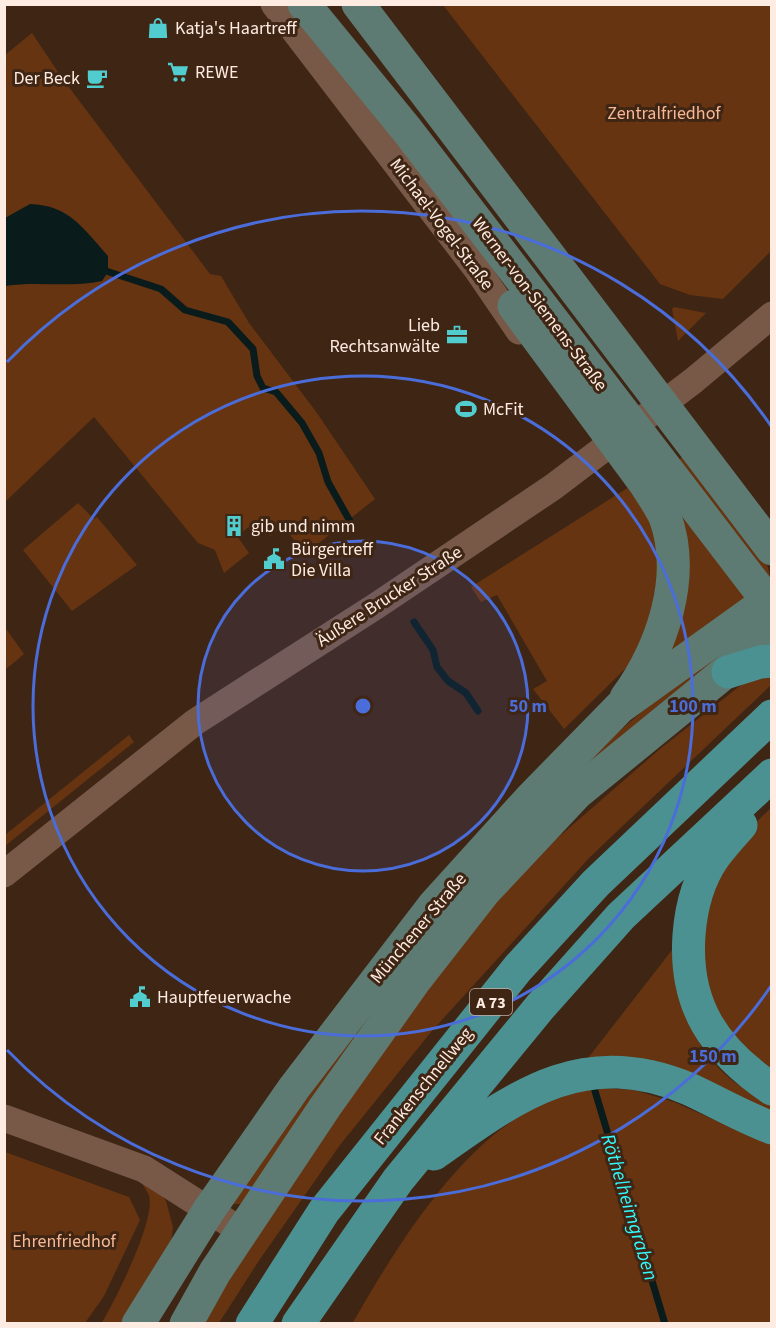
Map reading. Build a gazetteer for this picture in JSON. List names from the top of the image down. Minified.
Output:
{"streets":{"highway":["A 73","Frankenschnellweg"],"main road":["Werner-von-Siemens-Straße","Münchener Straße"],"street":["Michael-Vogel-Straße","Äußere Brucker Straße"]},"crossings":[["Michael-Vogel-Straße","Äußere Brucker Straße"]],"water":["Röthelheimgraben"],"parks":["Zentralfriedhof","Ehrenfriedhof"],"places":{"shop":["Katja's Haartreff"],"supermarket":["REWE"],"cafe":["Der Beck"],"office":["Lieb Rechtsanwälte"],"sports":["McFit"],"building":["gib und nimm"],"public building":["Bürgertreff Die Villa","Hauptfeuerwache"]},"rings":["50 m","100 m","150 m"]}
